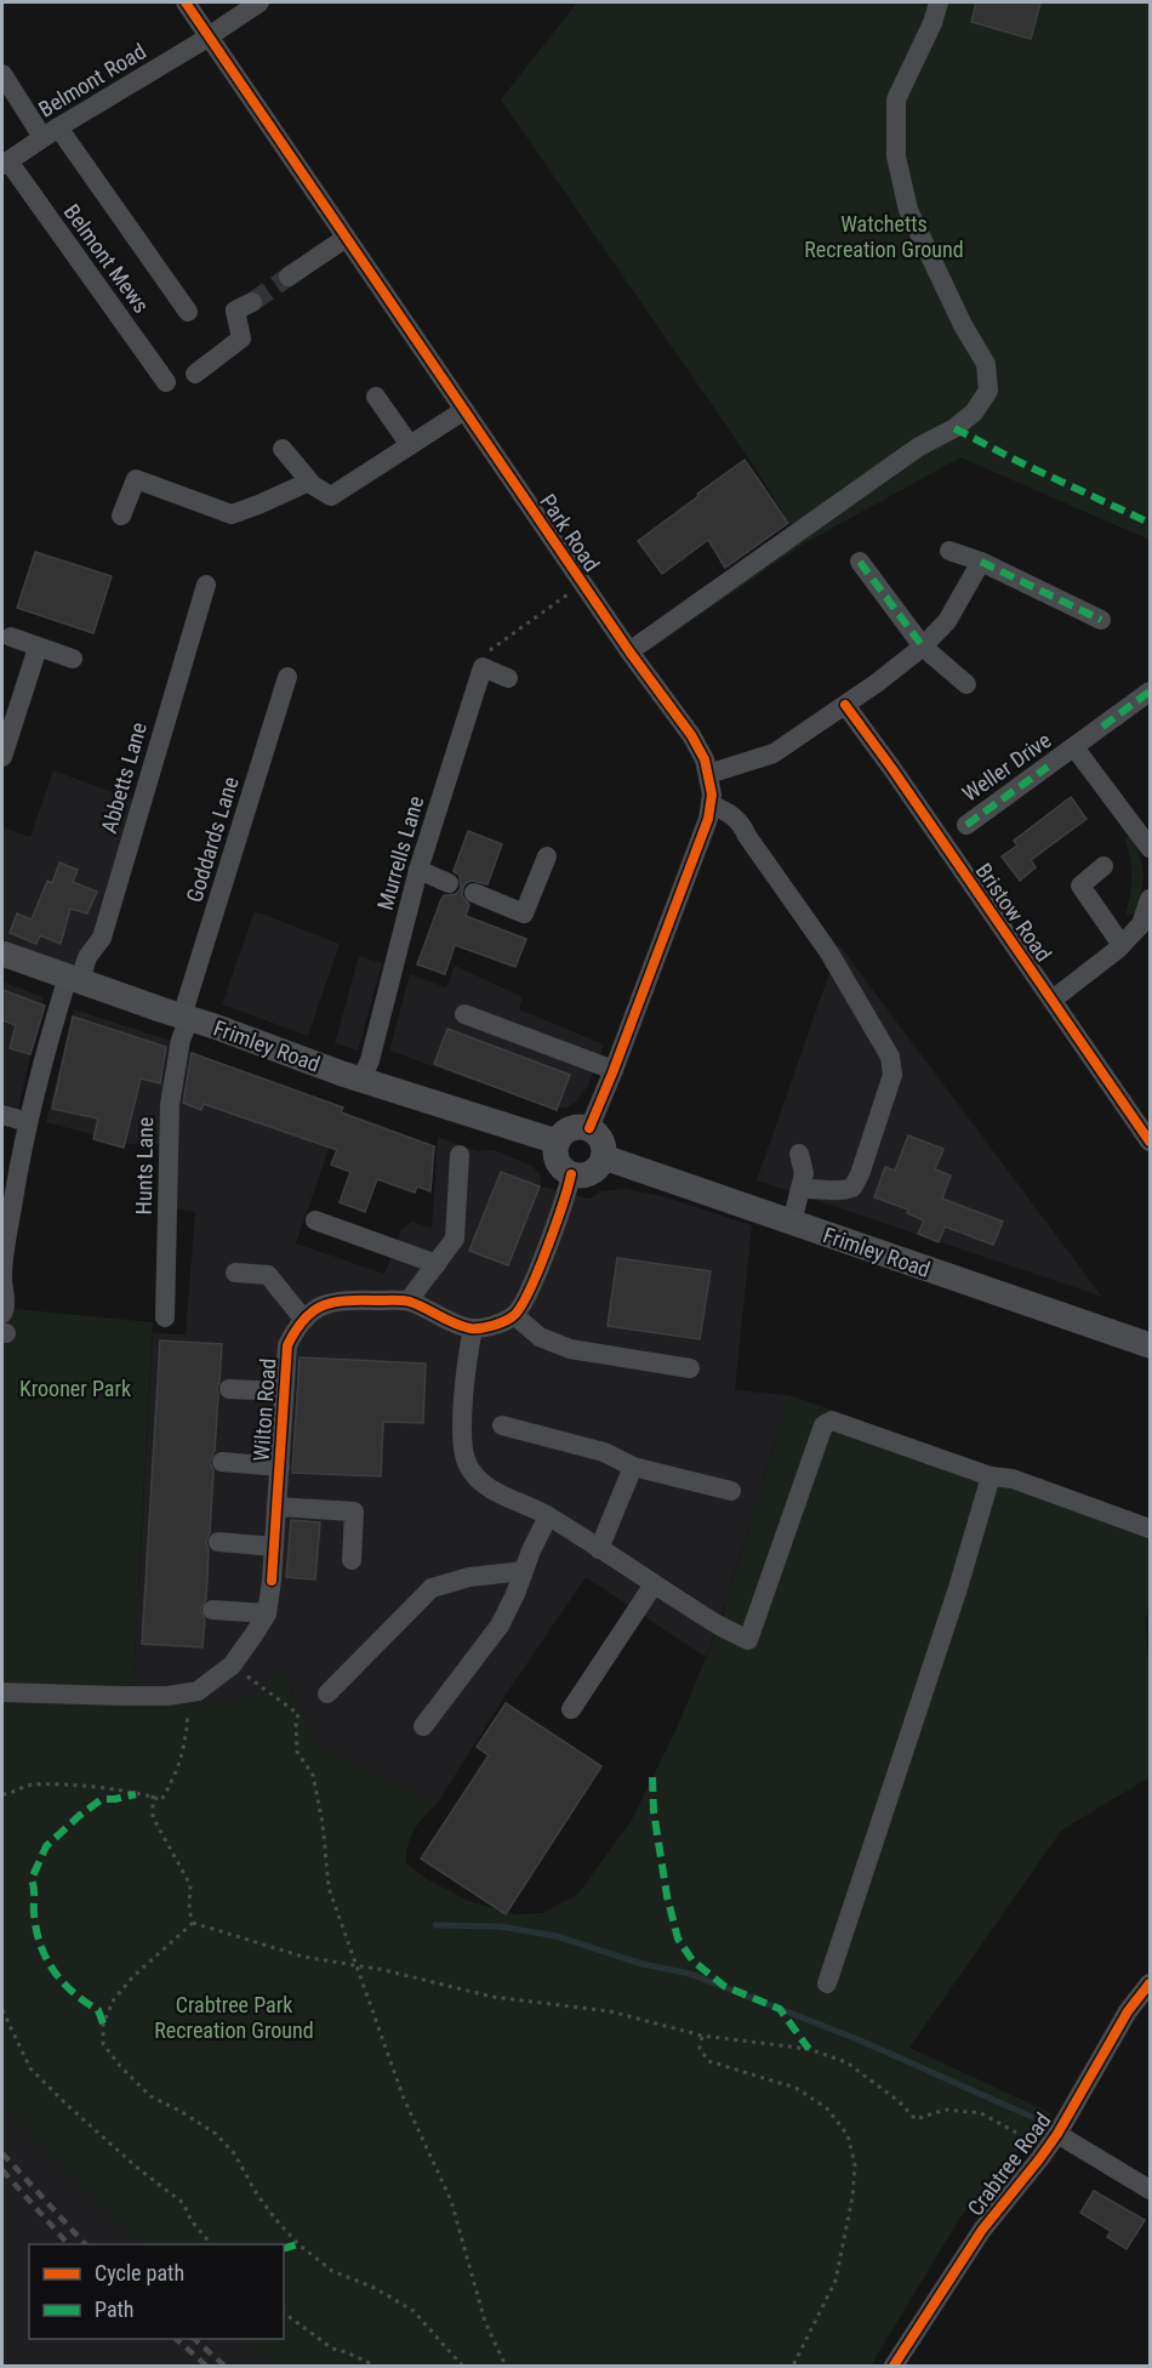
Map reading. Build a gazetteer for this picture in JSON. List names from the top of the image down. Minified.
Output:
{"streets":{"main road":["Frimley Road"],"street":["Belmont Road","Belmont Mews","Park Road","Weller Drive","Abbetts Lane","Goddards Lane","Murrells Lane","Bristow Road","Hunts Lane","Wilton Road","Crabtree Road"]},"crossings":[["Belmont Road","Belmont Mews"],["Belmont Road","Park Road"],["Park Road","Frimley Road"],["Abbetts Lane","Frimley Road"],["Goddards Lane","Frimley Road"],["Goddards Lane","Hunts Lane"],["Murrells Lane","Frimley Road"],["Frimley Road","Hunts Lane"]],"parks":["Watchetts Recreation Ground","Krooner Park","Crabtree Park Recreation Ground"],"legend":["Cycle path","Path"]}
